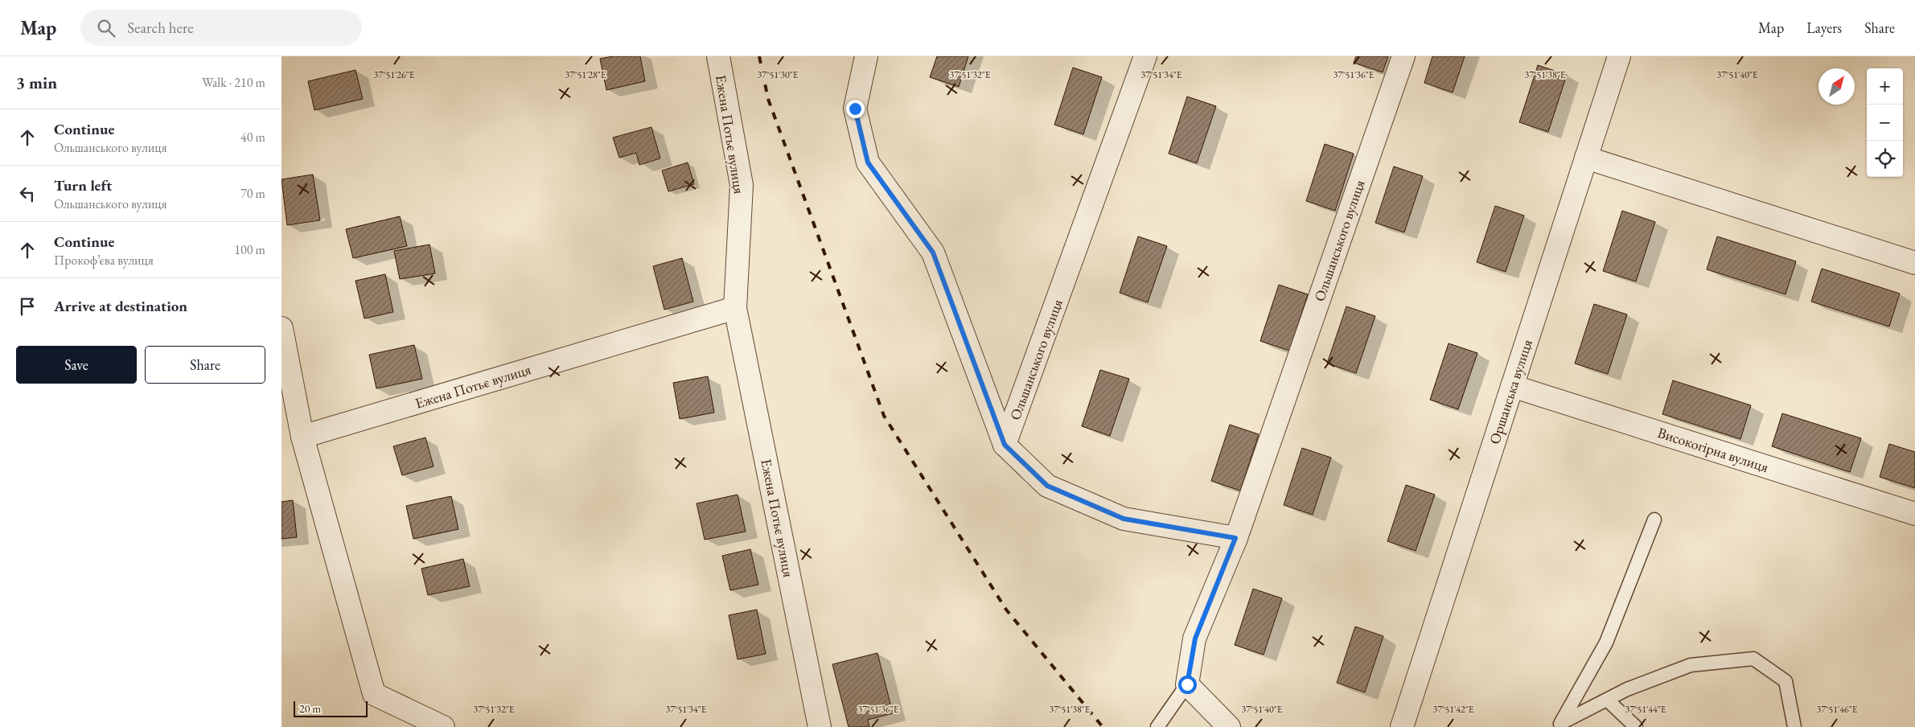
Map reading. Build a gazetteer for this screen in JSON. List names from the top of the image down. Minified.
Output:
{"streets":{"street":["Ежена Потьє вулиця","Ольшанського вулиця","Оршанська вулиця","Високогірна вулиця"]},"crossings":[["Оршанська вулиця","Високогірна вулиця"]],"scale_bar":"20 m","north":"top right","page":{"header":"Map","search":"Search here","nav":["Map","Layers","Share"],"heading":["3 min","Walk · 210 m"],"map_buttons":["+","−"],"list":[["Continue","Ольшанського вулиця","40 m"],["Turn left","Ольшанського вулиця","70 m"],["Continue","Прокоф’єва вулиця","100 m"],"Arrive at destination"],"buttons":["Save","Share"],"scale":"20 m"},"coordinates":["37°51'26\"E","37°51'28\"E","37°51'30\"E","37°51'32\"E","37°51'34\"E","37°51'36\"E","37°51'38\"E","37°51'40\"E","37°51'42\"E","37°51'44\"E","37°51'46\"E"]}
